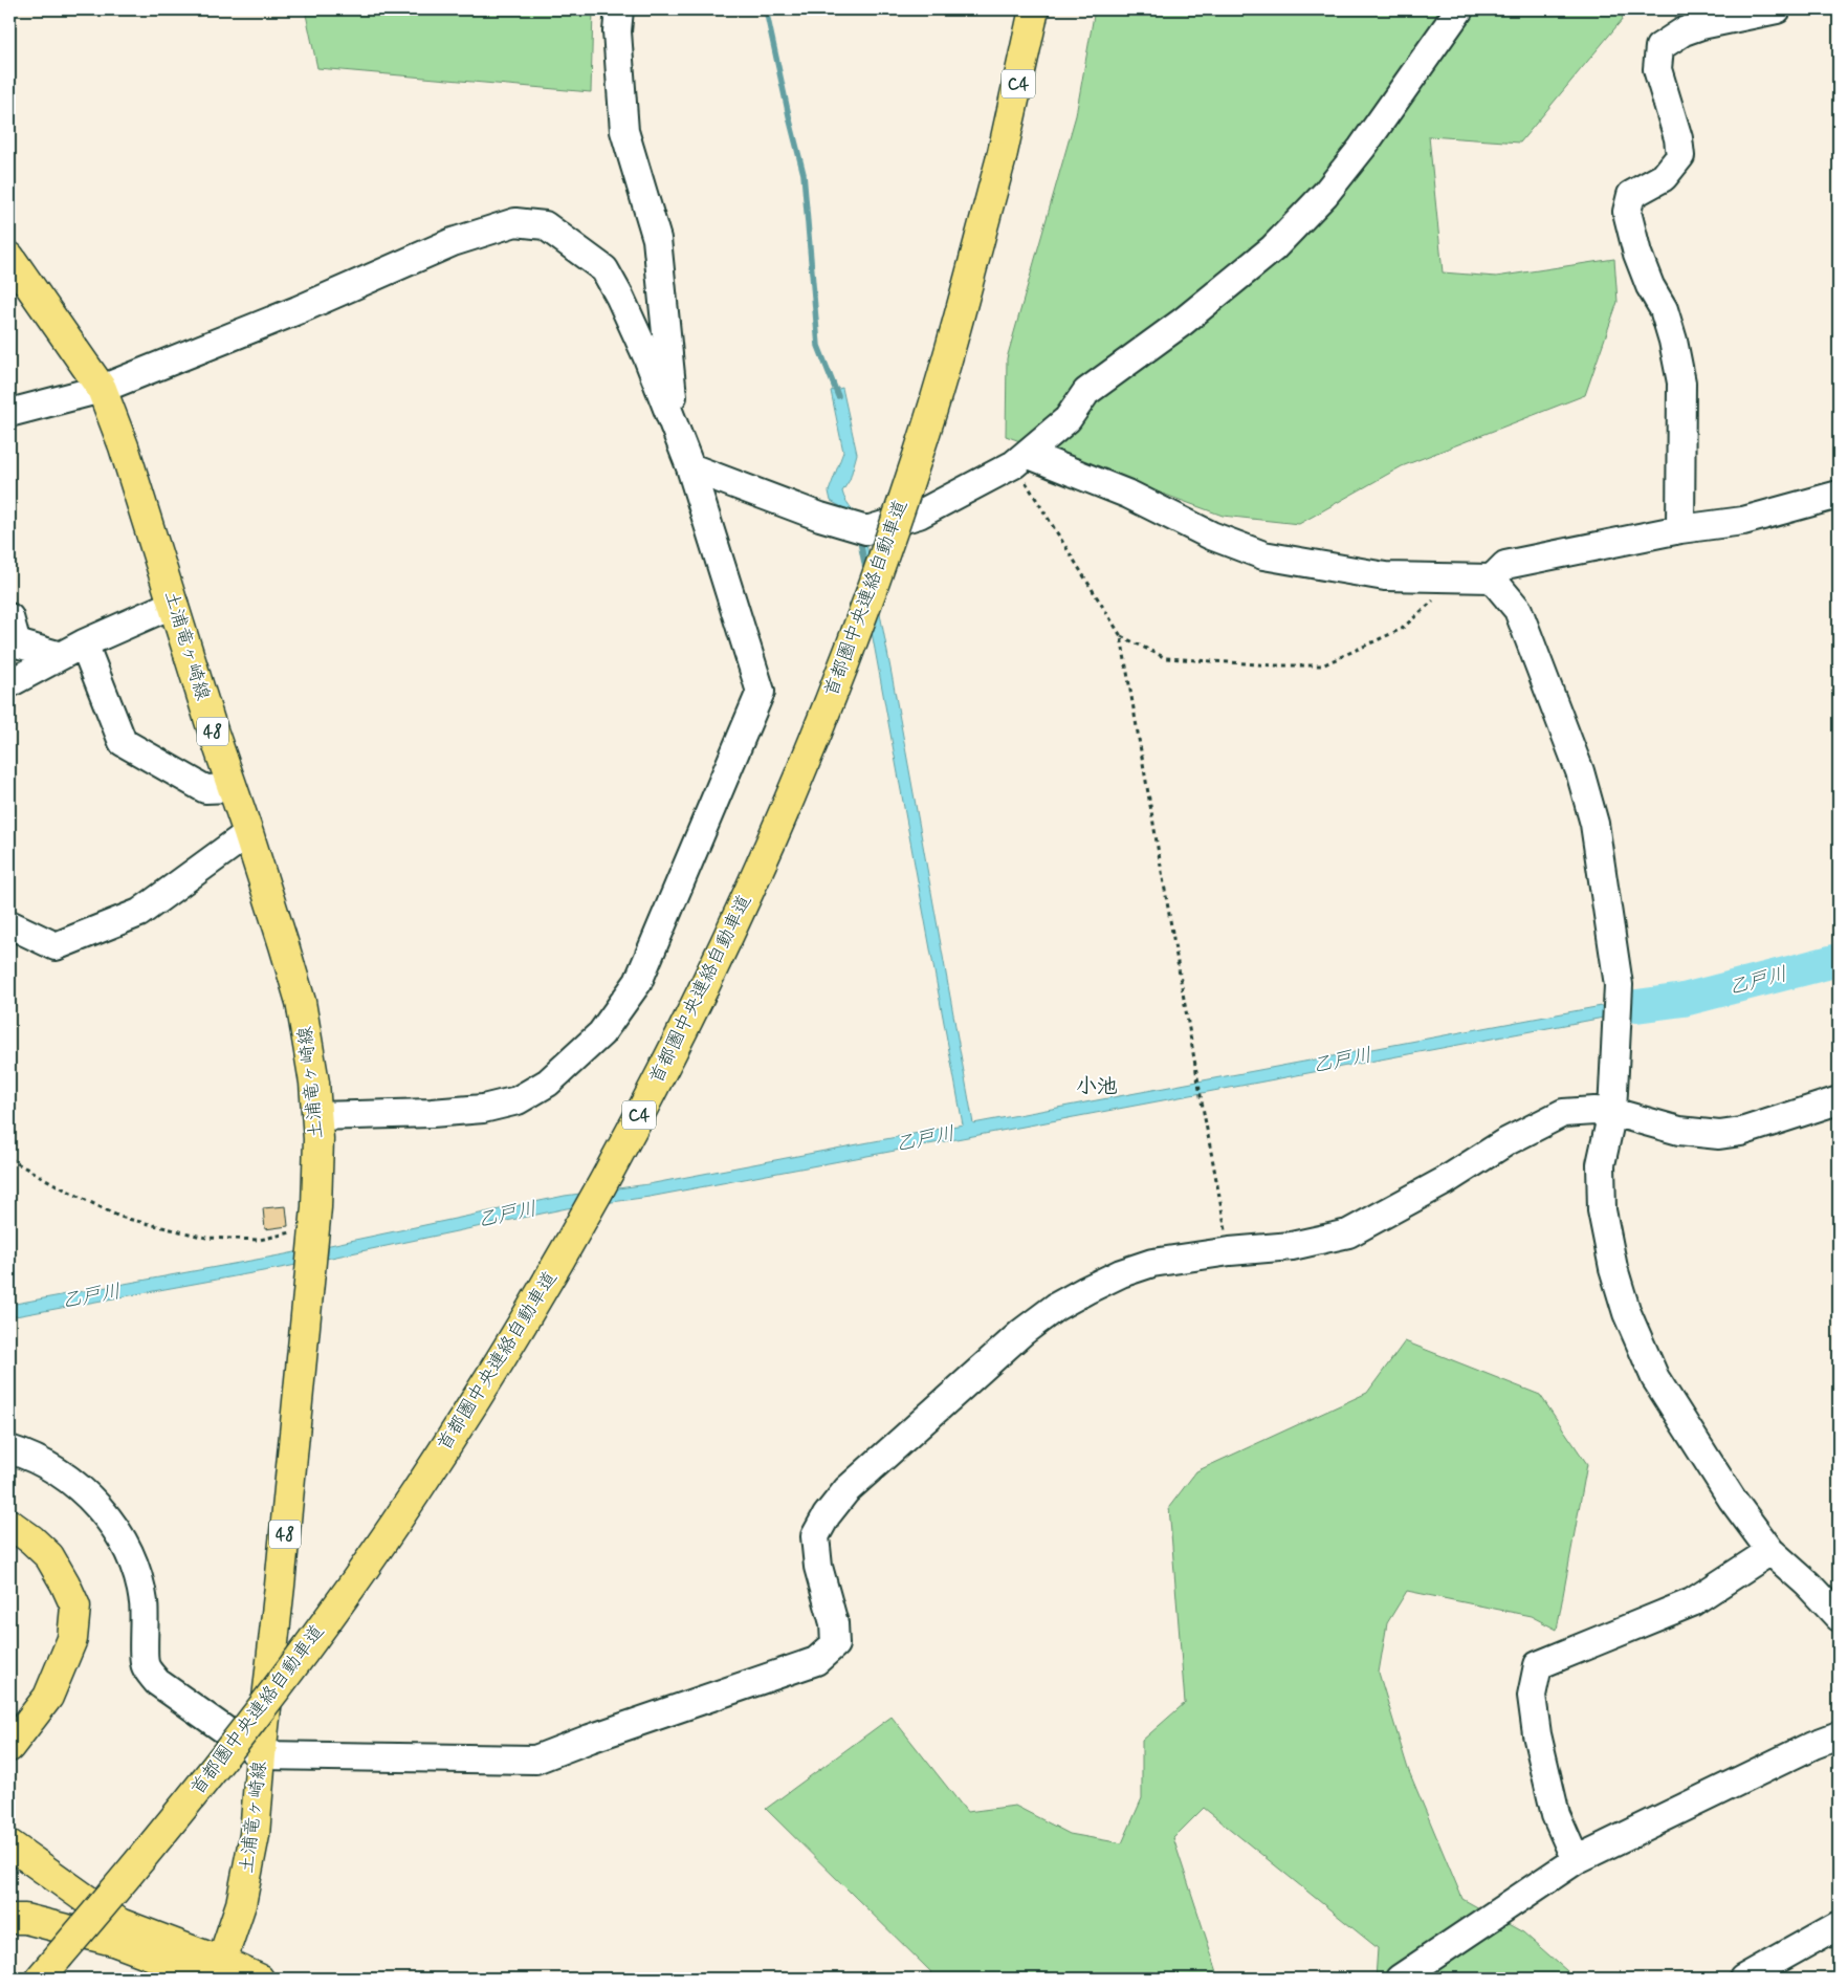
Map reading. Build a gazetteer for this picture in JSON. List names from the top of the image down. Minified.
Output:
{"streets":{"main road":["C4","首都圏中央連絡自動車道","土浦竜ヶ崎線","48"]},"districts":["小池"],"water":["乙戸川"]}
